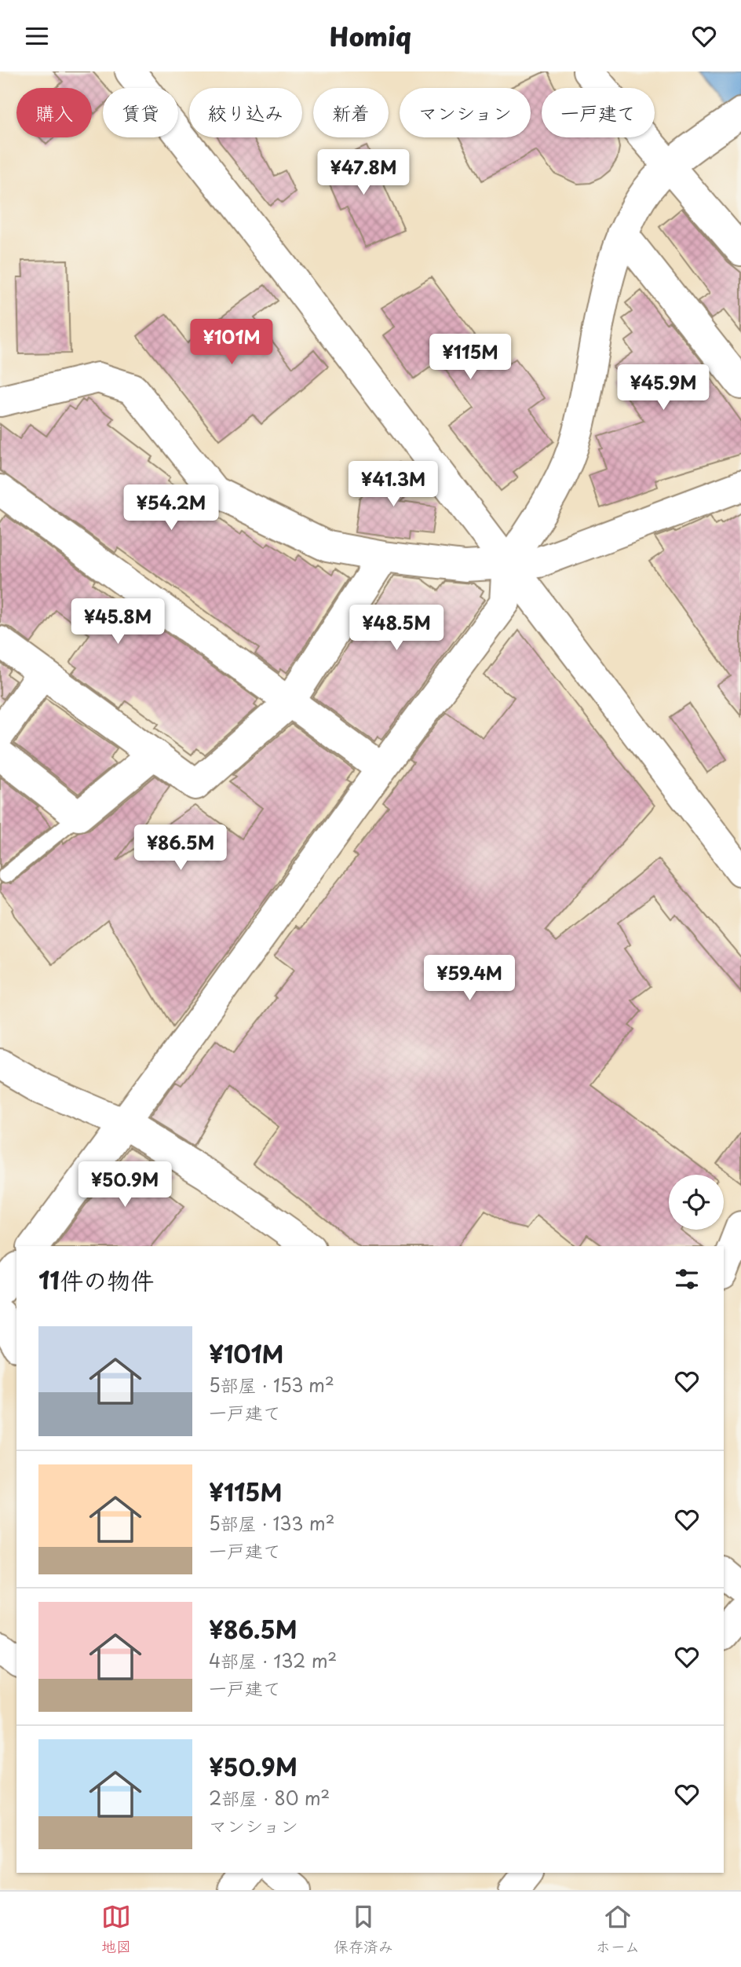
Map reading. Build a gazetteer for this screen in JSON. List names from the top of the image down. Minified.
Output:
{"page":{"header":"Homiq","chip":["購入","賃貸","絞り込み","新着","マンション","一戸建て"],"price":["¥47.8M","¥101M","¥115M","¥45.9M","¥41.3M","¥54.2M","¥45.8M","¥48.5M","¥86.5M","¥59.4M","¥50.9M"],"heading":"11件の物件","list":[{"name":"¥101M","note":"5部屋 · 153 m² · 一戸建て"},{"name":"¥115M","note":"5部屋 · 133 m² · 一戸建て"},{"name":"¥86.5M","note":"4部屋 · 132 m² · 一戸建て"},{"name":"¥50.9M","note":"2部屋 · 80 m² · マンション"}],"tabs":["地図","保存済み","ホーム"]}}
